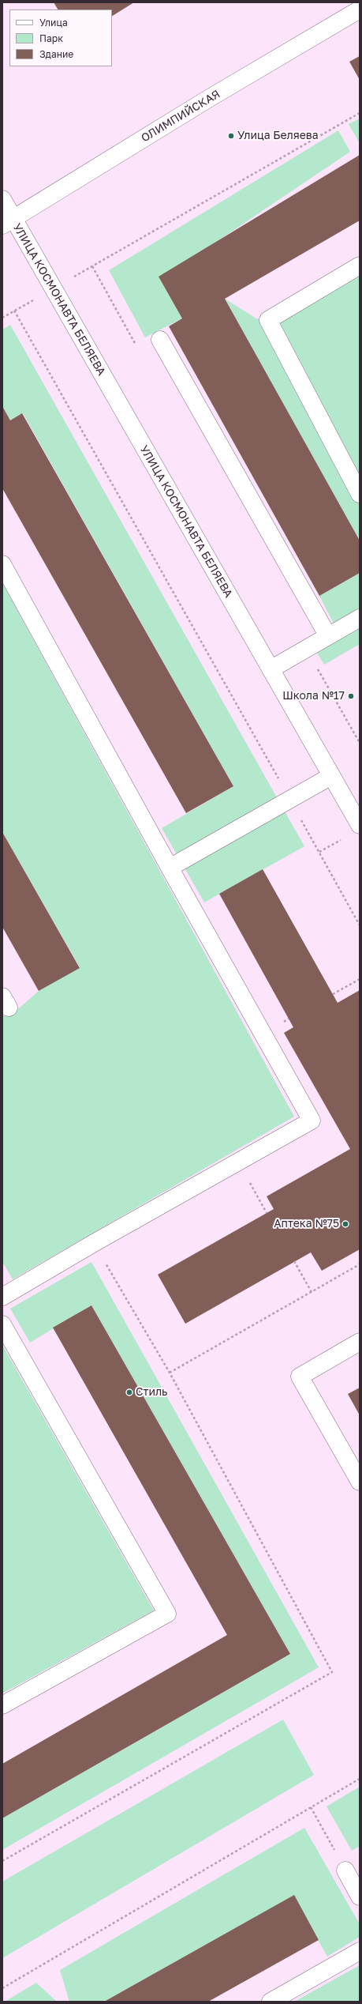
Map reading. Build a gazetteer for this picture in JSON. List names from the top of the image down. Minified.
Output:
{"streets":{"street":["ОЛИМПИЙСКАЯ","УЛИЦА КОСМОНАВТА БЕЛЯЕВА"]},"crossings":[["ОЛИМПИЙСКАЯ","УЛИЦА КОСМОНАВТА БЕЛЯЕВА"]],"places":["Улица Беляева","Школа №17","Аптека №75","Стиль"],"legend":["Улица","Парк","Здание"]}
